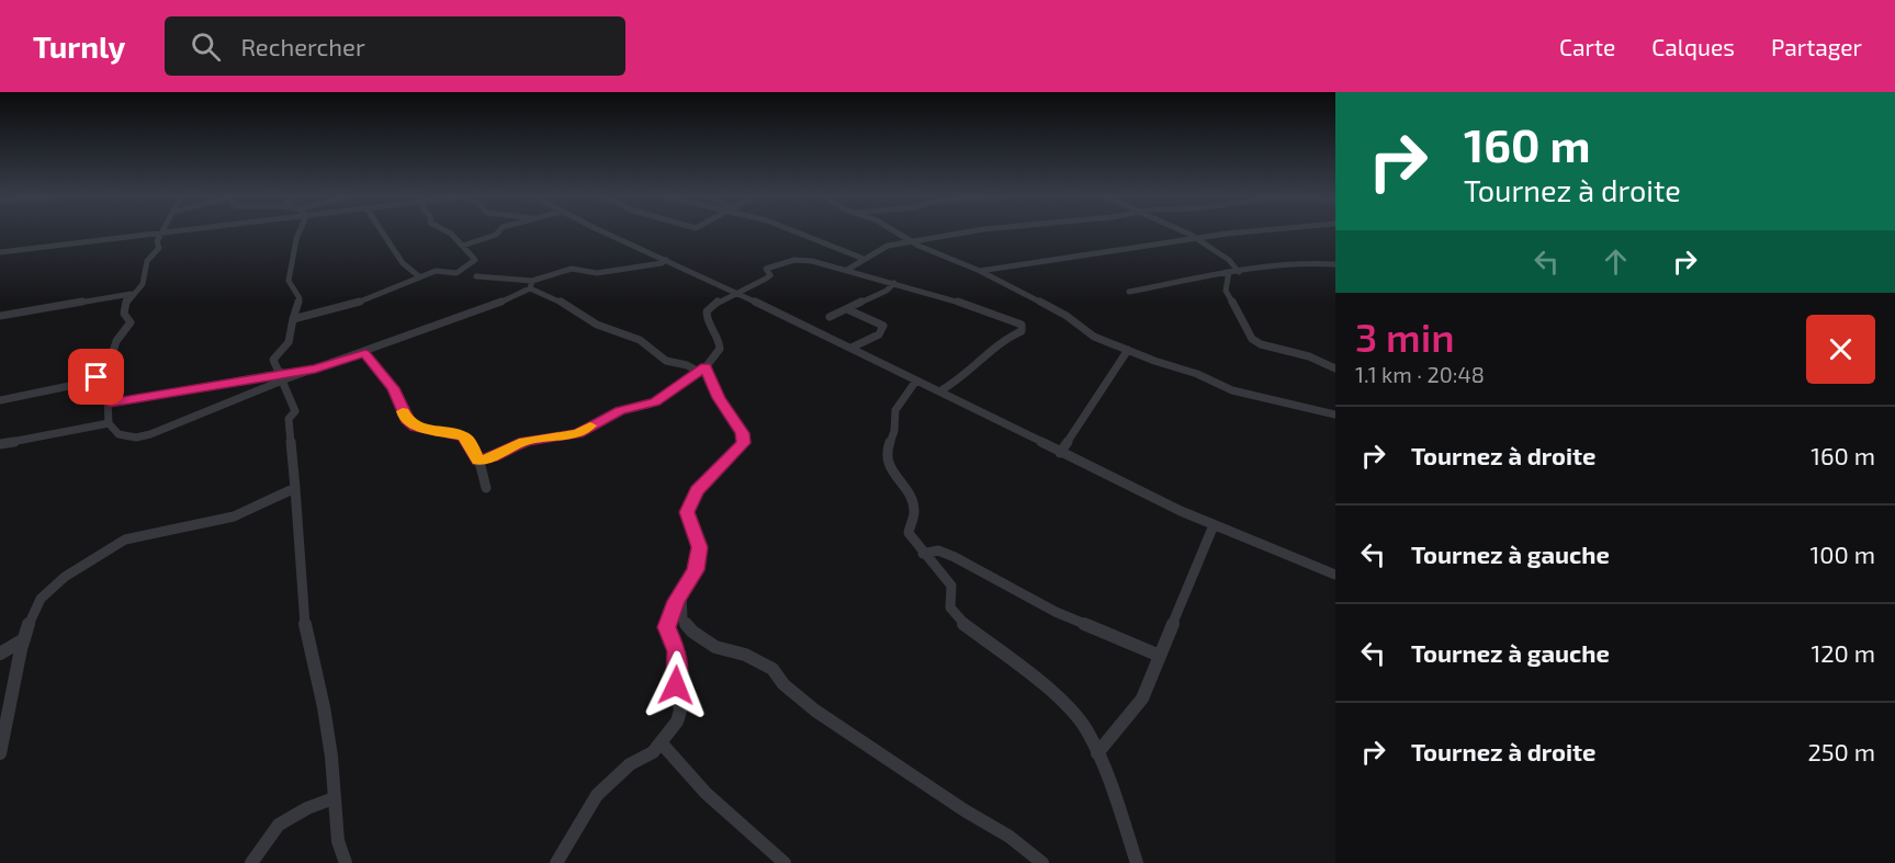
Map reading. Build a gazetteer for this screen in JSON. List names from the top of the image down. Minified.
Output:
{"page":{"header":"Turnly","search":"Rechercher","nav":["Carte","Calques","Partager"],"turn":["160 m","Tournez à droite"],"heading":["3 min","1.1 km · 20:48"],"list":[{"name":"Tournez à droite","value":"160 m"},{"name":"Tournez à gauche","value":"100 m"},{"name":"Tournez à gauche","value":"120 m"},{"name":"Tournez à droite","value":"250 m"}]}}
